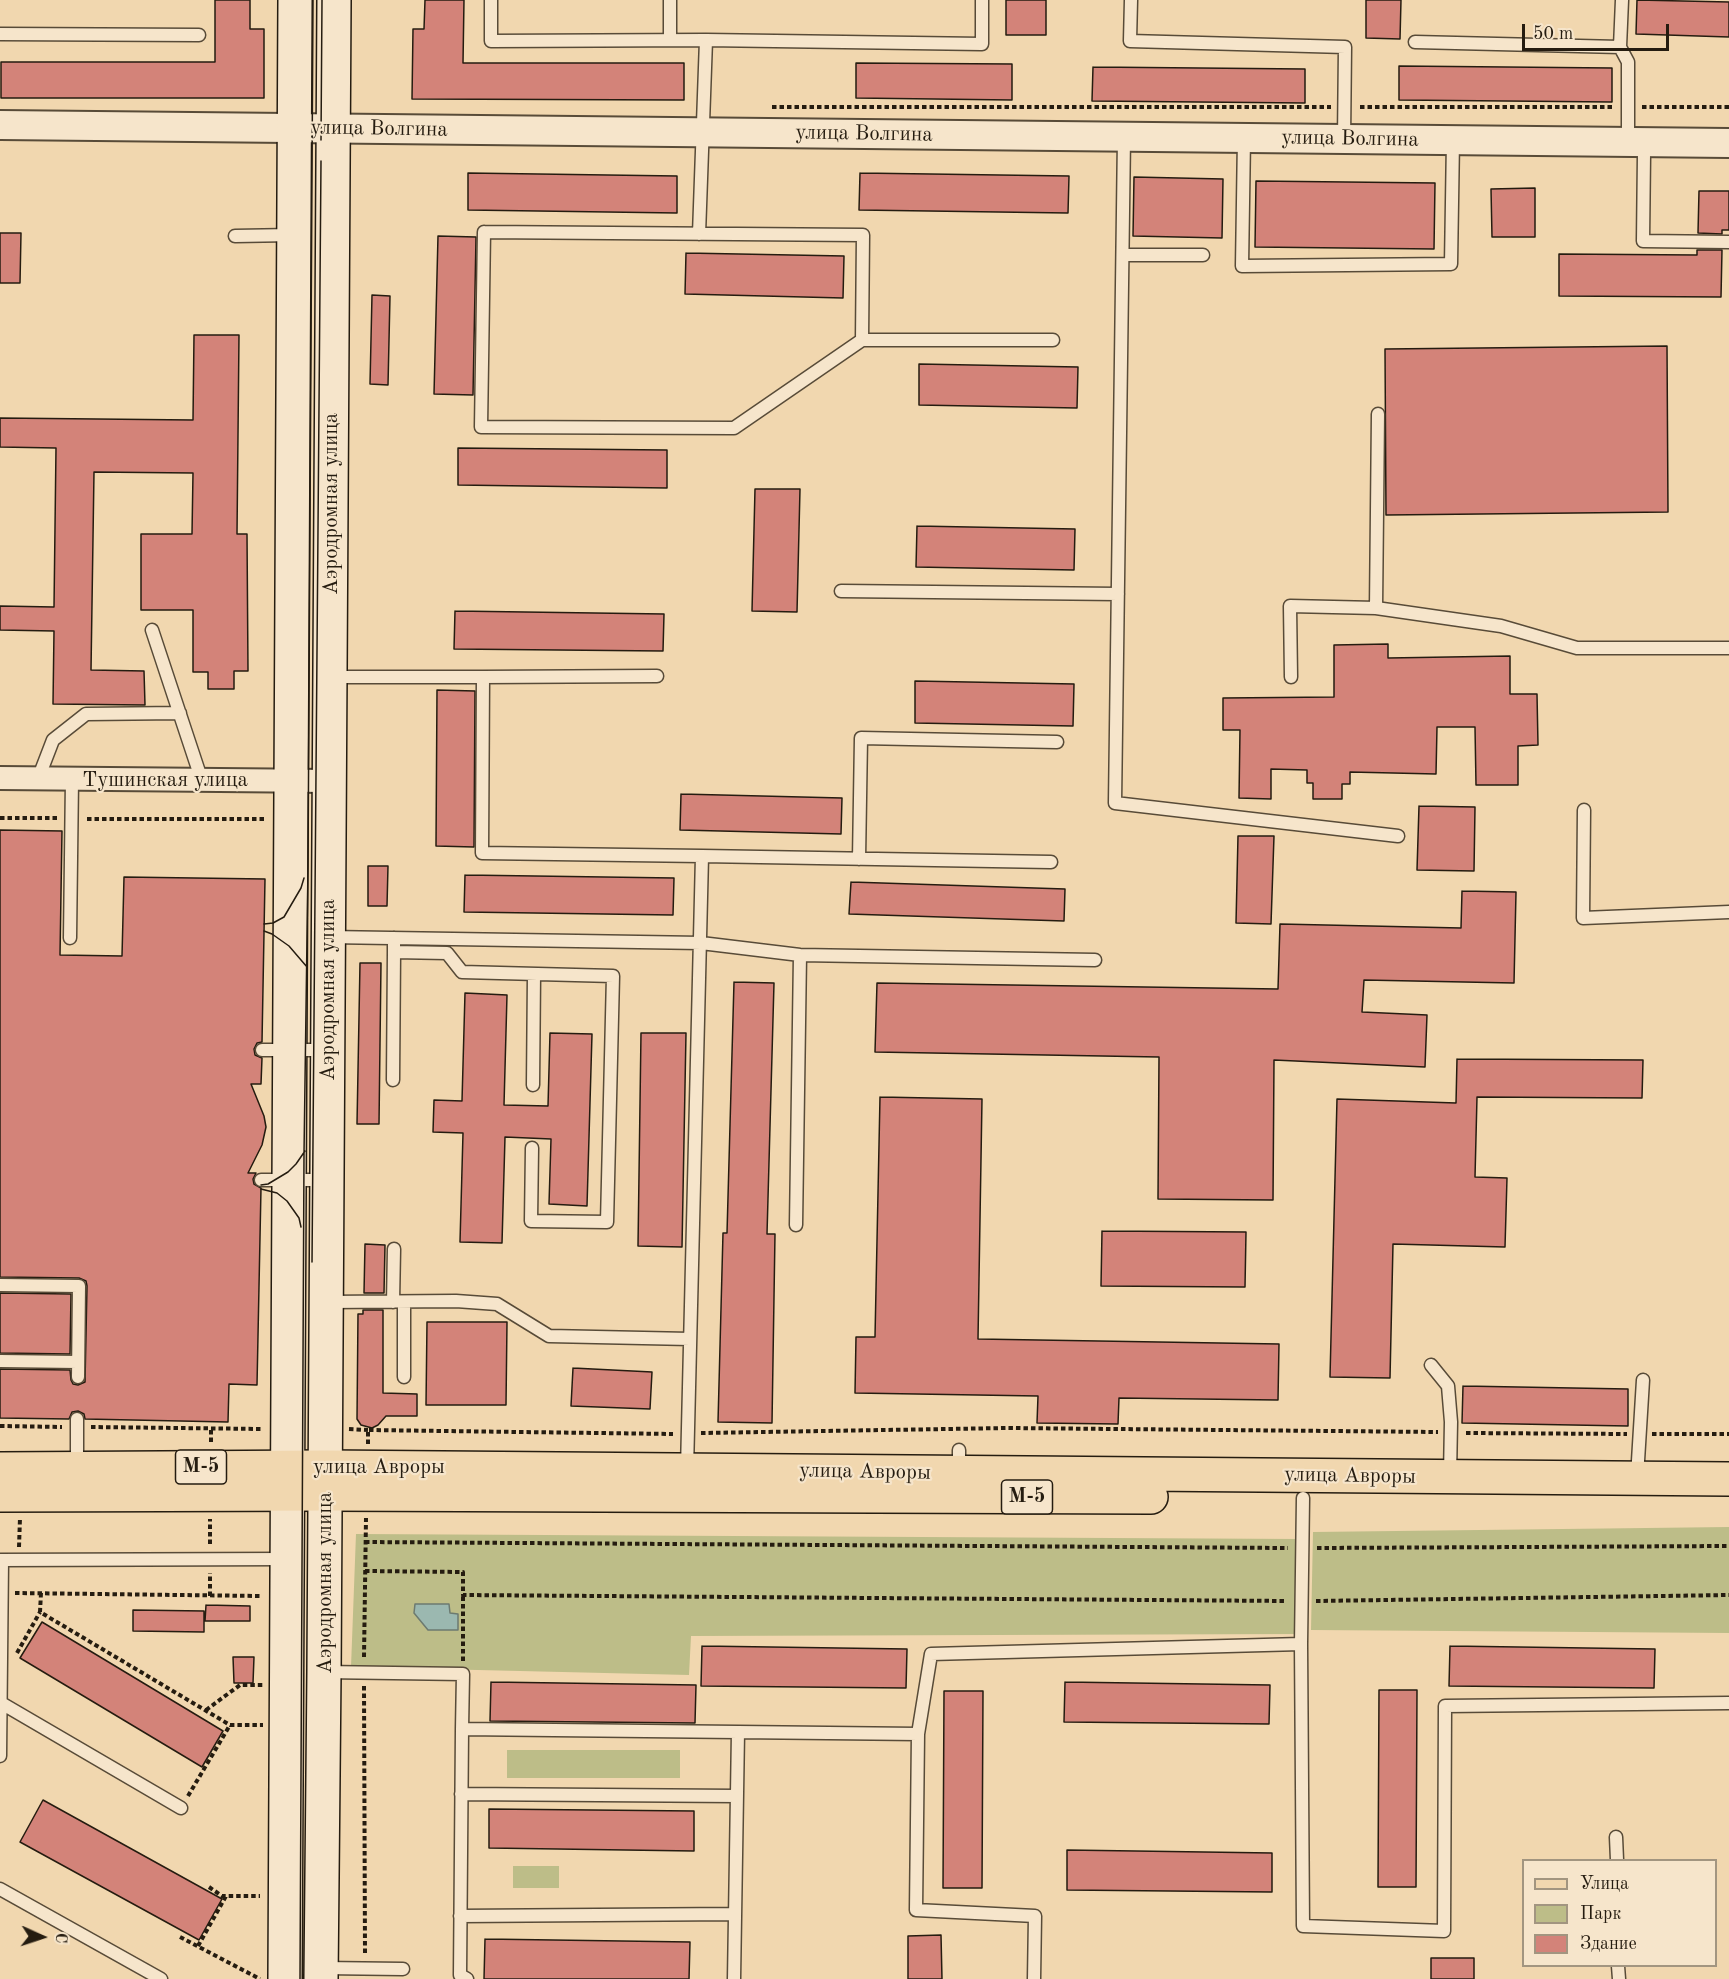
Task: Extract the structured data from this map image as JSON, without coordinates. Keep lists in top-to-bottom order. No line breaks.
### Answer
{"streets":{"main road":["Аэродромная улица","М-5","улица Авроры"],"street":["улица Волгина","Тушинская улица"]},"crossings":[["улица Волгина","Аэродромная улица"],["Аэродромная улица","Тушинская улица"],["Аэродромная улица","улица Авроры"]],"legend":["Улица","Парк","Здание"],"scale_bar":"50 m","north":"right"}
